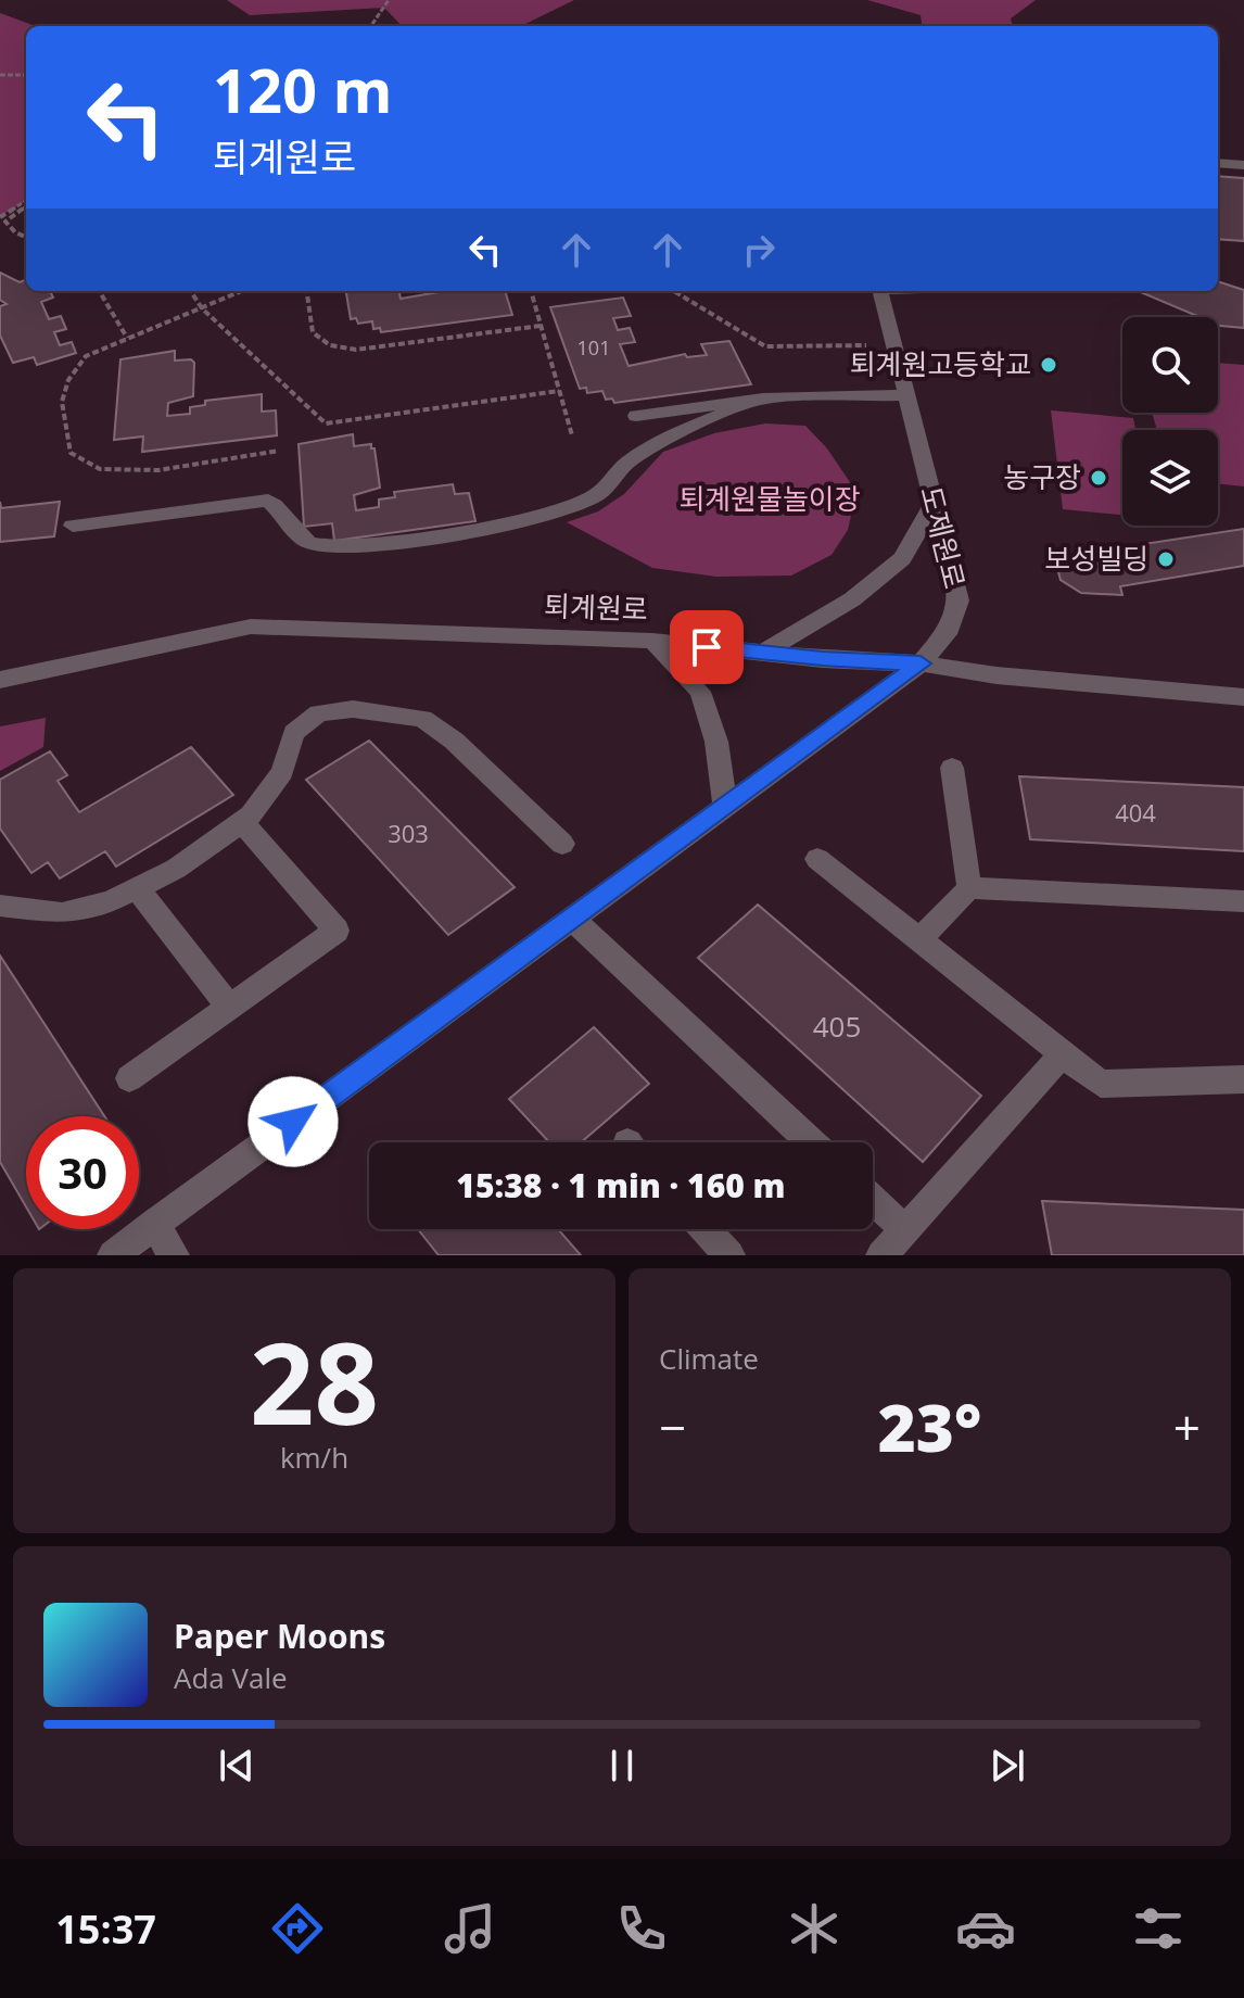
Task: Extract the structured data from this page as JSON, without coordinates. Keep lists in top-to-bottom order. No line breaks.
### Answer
{"streets":{"street":["도제원로","퇴계원로"]},"crossings":[["도제원로","퇴계원로"]],"parks":["퇴계원물놀이장"],"places":["퇴계원고등학교","농구장","보성빌딩"],"house_numbers":["101","404","303","405"],"page":{"turn":["120 m","퇴계원로"],"limit":"30","trip":"15:38 · 1 min · 160 m","tile":[["28","km/h"],"Climate"],"heat":["−","23°","+"],"song":["Paper Moons","Ada Vale"],"tabs":"15:37"}}
